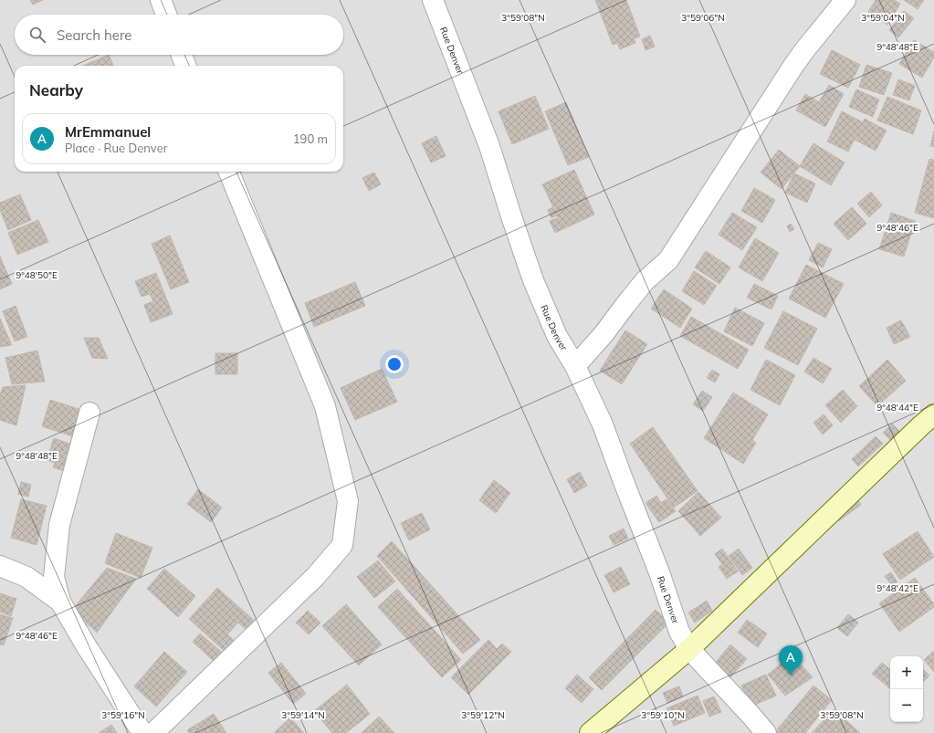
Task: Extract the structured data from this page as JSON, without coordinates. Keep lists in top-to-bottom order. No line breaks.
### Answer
{"streets":{"street":["Rue Denver"]},"page":{"search":"Search here","heading":"Nearby","list":[{"mark":"A","name":"MrEmmanuel","note":"Place · Rue Denver","value":"190 m"}],"pins":"A","map_buttons":["+","−"]},"coordinates":["3°59'08\"N","3°59'06\"N","3°59'04\"N","9°48'48\"E","9°48'46\"E","9°48'50\"E","9°48'44\"E","9°48'42\"E","3°59'16\"N","3°59'14\"N","3°59'12\"N","3°59'10\"N"]}
